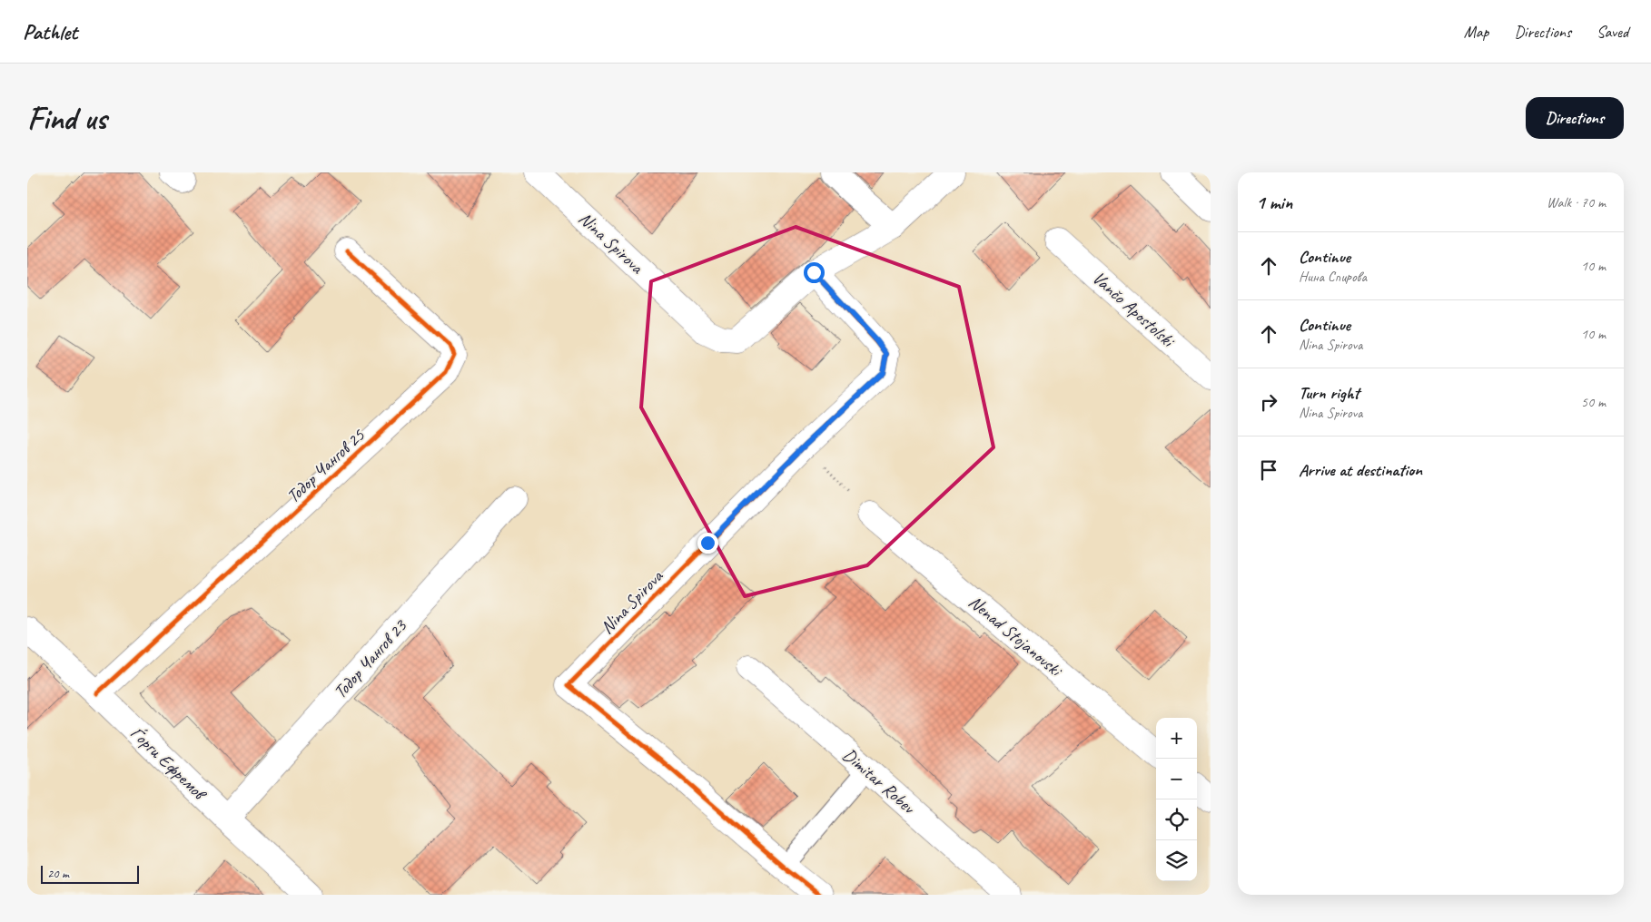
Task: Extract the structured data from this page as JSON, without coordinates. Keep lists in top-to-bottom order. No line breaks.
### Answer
{"streets":{"street":["Nina Spirova","Vančo Apostolski","Тодор Чангов 25","Nenad Stojanovski","Тодор Чангов 23","Ѓорги Ефремов","Dimitar Robev"]},"crossings":[["Тодор Чангов 25","Ѓорги Ефремов"],["Тодор Чангов 23","Ѓорги Ефремов"]],"scale_bar":"20 m","page":{"header":"Pathlet","nav":["Map","Directions","Saved"],"buttons":"Directions","title":"Find us","heading":["1 min","Walk · 70 m"],"list":[["Continue","Нина Спирова","10 m"],["Continue","Nina Spirova","10 m"],["Turn right","Nina Spirova","50 m"],"Arrive at destination"],"map_buttons":["+","−"],"scale":"20 m"}}
